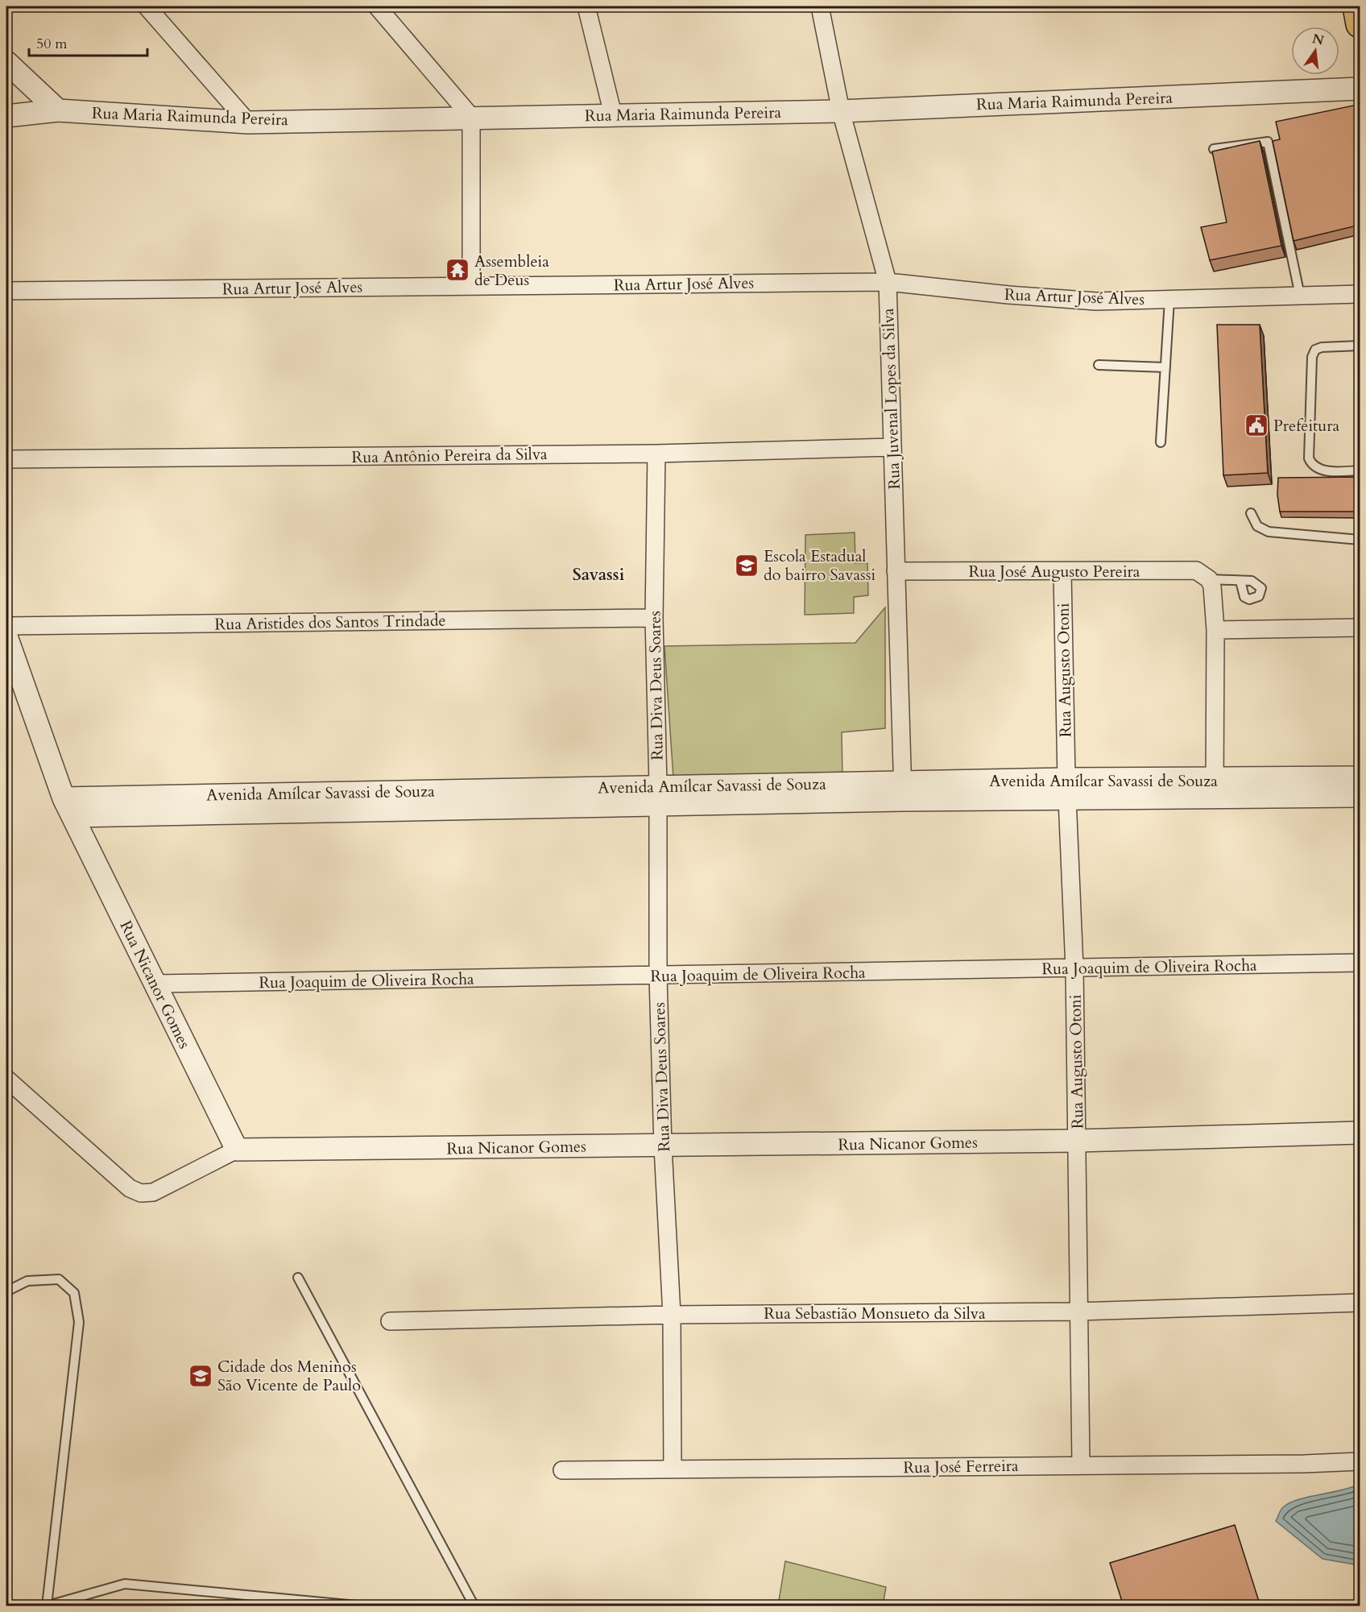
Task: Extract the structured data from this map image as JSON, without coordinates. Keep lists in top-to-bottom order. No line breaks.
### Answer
{"streets":{"street":["Rua Maria Raimunda Pereira","Rua Artur José Alves","Rua Juvenal Lopes da Silva","Rua Antônio Pereira da Silva","Rua José Augusto Pereira","Rua Aristides dos Santos Trindade","Rua Augusto Otoni","Rua Diva Deus Soares","Avenida Amílcar Savassi de Souza","Rua Joaquim de Oliveira Rocha","Rua Nicanor Gomes","Rua Sebastião Monsueto da Silva","Rua José Ferreira"]},"crossings":[["Rua Maria Raimunda Pereira","Rua Juvenal Lopes da Silva"],["Rua Artur José Alves","Rua Juvenal Lopes da Silva"],["Rua Juvenal Lopes da Silva","Rua Antônio Pereira da Silva"],["Rua Juvenal Lopes da Silva","Rua José Augusto Pereira"],["Rua Juvenal Lopes da Silva","Avenida Amílcar Savassi de Souza"],["Rua Antônio Pereira da Silva","Rua Diva Deus Soares"],["Rua José Augusto Pereira","Rua Augusto Otoni"],["Rua Aristides dos Santos Trindade","Rua Diva Deus Soares"],["Rua Augusto Otoni","Avenida Amílcar Savassi de Souza"],["Rua Augusto Otoni","Rua Joaquim de Oliveira Rocha"],["Rua Augusto Otoni","Rua Nicanor Gomes"],["Rua Augusto Otoni","Rua Sebastião Monsueto da Silva"],["Rua Augusto Otoni","Rua José Ferreira"],["Rua Diva Deus Soares","Avenida Amílcar Savassi de Souza"],["Rua Diva Deus Soares","Rua Joaquim de Oliveira Rocha"],["Rua Diva Deus Soares","Rua Nicanor Gomes"],["Rua Diva Deus Soares","Rua Sebastião Monsueto da Silva"],["Rua Diva Deus Soares","Rua José Ferreira"],["Avenida Amílcar Savassi de Souza","Rua Nicanor Gomes"],["Rua Joaquim de Oliveira Rocha","Rua Nicanor Gomes"]],"districts":["Savassi"],"places":{"temple":["Assembleia de Deus"],"public building":["Prefeitura"],"school or university":["Escola Estadual do bairro Savassi","Cidade dos Meninos São Vicente de Paulo"]},"scale_bar":"50 m","north":"top"}
